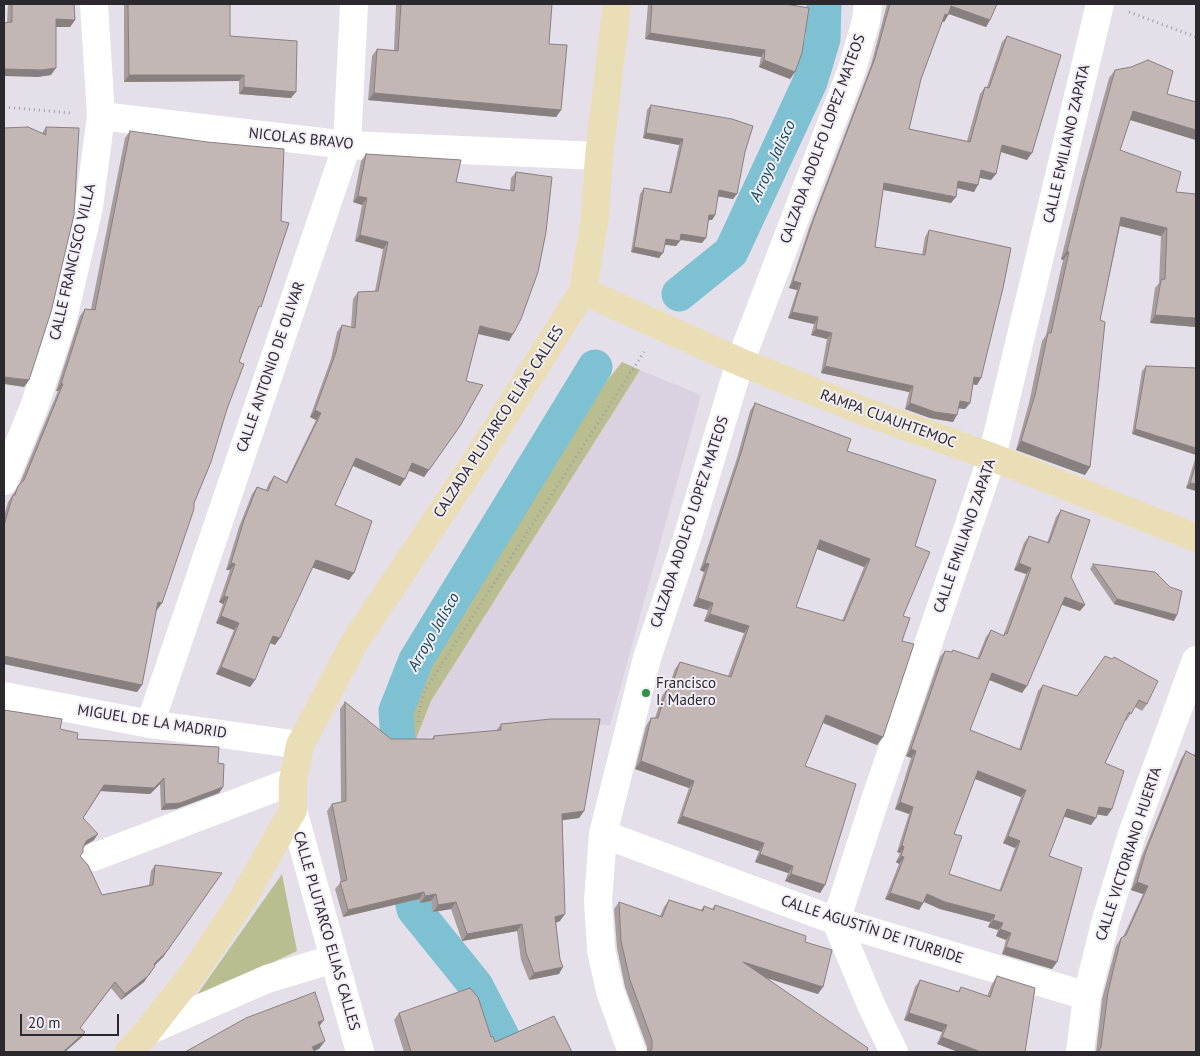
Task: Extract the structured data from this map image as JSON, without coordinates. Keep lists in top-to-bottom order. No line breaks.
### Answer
{"streets":{"main road":["RAMPA CUAUHTEMOC","CALZADA PLUTARCO ELÍAS CALLES"],"street":["NICOLAS BRAVO","CALZADA ADOLFO LOPEZ MATEOS","CALLE EMILIANO ZAPATA","CALLE FRANCISCO VILLA","CALLE ANTONIO DE OLIVAR","MIGUEL DE LA MADRID","CALLE VICTORIANO HUERTA","CALLE AGUSTÍN DE ITURBIDE","CALLE PLUTARCO ELIAS CALLES"]},"crossings":[["NICOLAS BRAVO","CALLE FRANCISCO VILLA"],["NICOLAS BRAVO","CALLE ANTONIO DE OLIVAR"],["NICOLAS BRAVO","CALZADA PLUTARCO ELÍAS CALLES"],["CALZADA ADOLFO LOPEZ MATEOS","RAMPA CUAUHTEMOC"],["CALZADA ADOLFO LOPEZ MATEOS","CALLE AGUSTÍN DE ITURBIDE"],["CALLE EMILIANO ZAPATA","RAMPA CUAUHTEMOC"],["CALLE EMILIANO ZAPATA","CALLE AGUSTÍN DE ITURBIDE"],["CALLE ANTONIO DE OLIVAR","MIGUEL DE LA MADRID"],["RAMPA CUAUHTEMOC","CALZADA PLUTARCO ELÍAS CALLES"],["CALZADA PLUTARCO ELÍAS CALLES","MIGUEL DE LA MADRID"],["CALZADA PLUTARCO ELÍAS CALLES","CALLE PLUTARCO ELIAS CALLES"],["CALLE VICTORIANO HUERTA","CALLE AGUSTÍN DE ITURBIDE"]],"water":["Arroyo Jalisco"],"places":["Francisco I. Madero"],"scale_bar":"20 m"}
